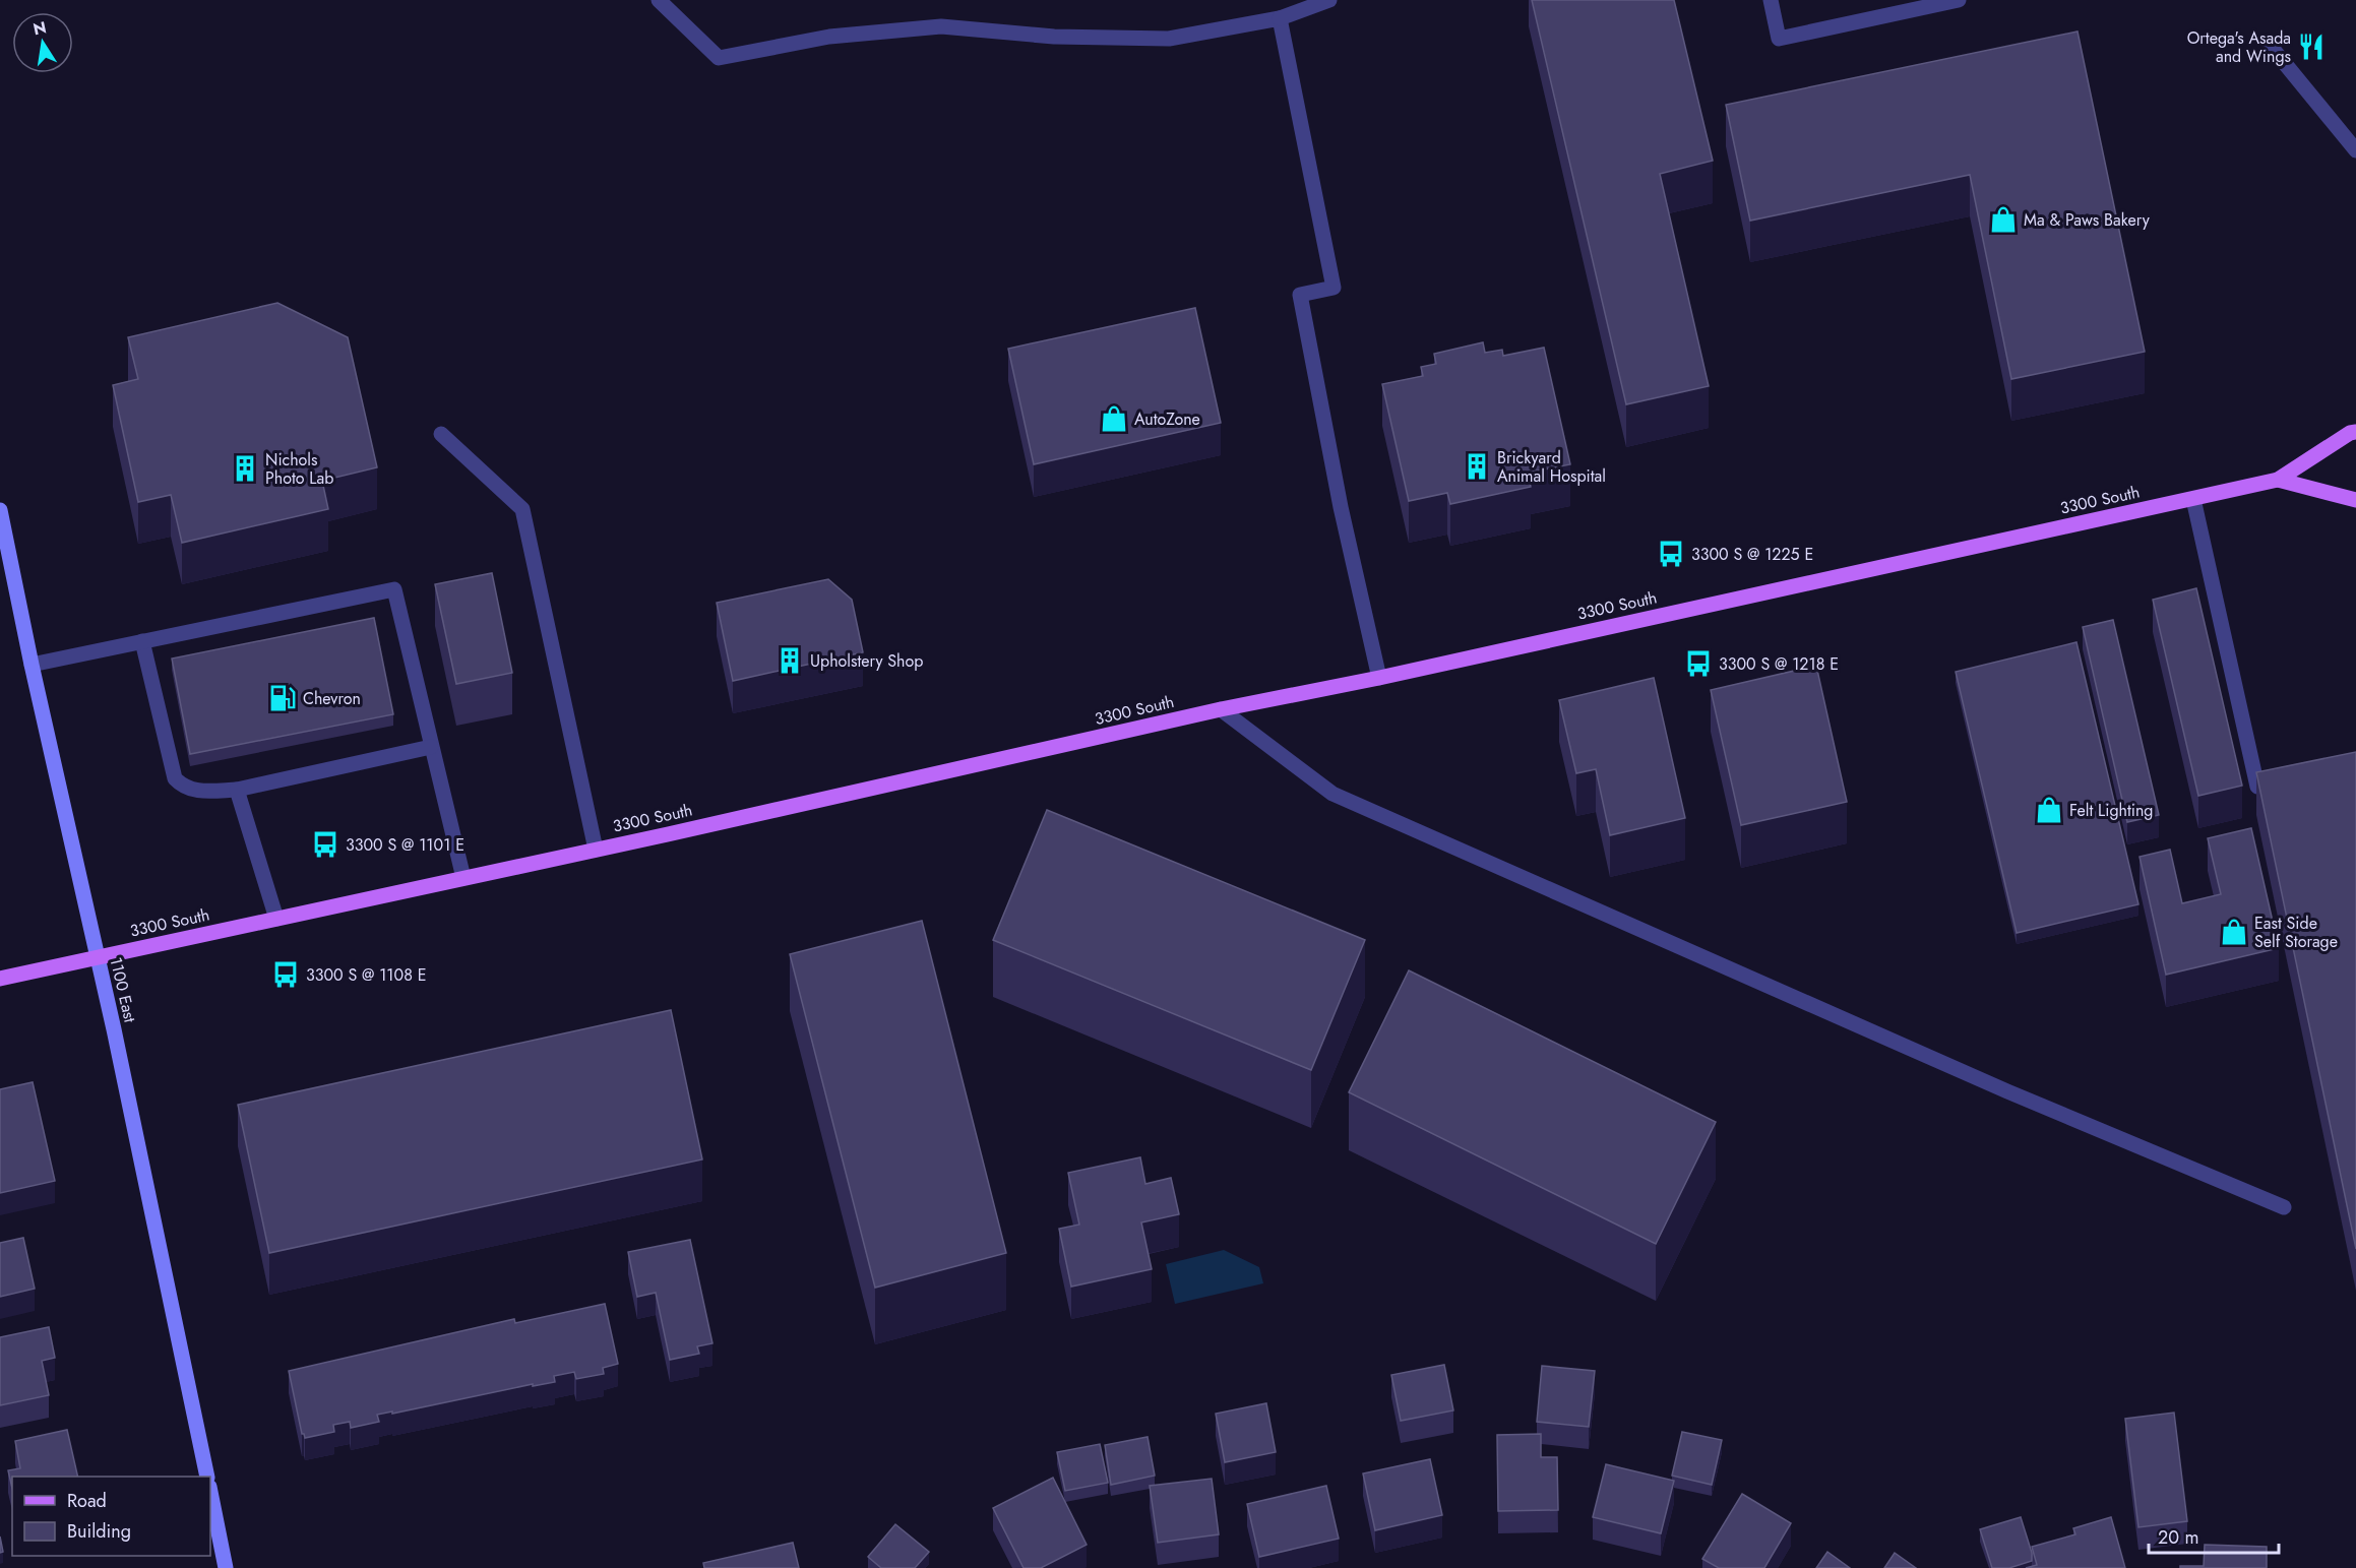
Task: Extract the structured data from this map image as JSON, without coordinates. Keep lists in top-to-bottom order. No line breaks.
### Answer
{"streets":{"main road":["3300 South"],"street":["1100 East"]},"crossings":[["3300 South","1100 East"]],"places":{"restaurant":["Ortega's Asada and Wings"],"shop":["Ma & Paws Bakery","AutoZone","Felt Lighting","East Side Self Storage"],"building":["Brickyard Animal Hospital","Nichols Photo Lab","Upholstery Shop"],"bus stop":["3300 S @ 1225 E","3300 S @ 1218 E","3300 S @ 1101 E","3300 S @ 1108 E"],"fuel station":["Chevron"]},"legend":["Road","Building"],"scale_bar":"20 m","north":"top"}
